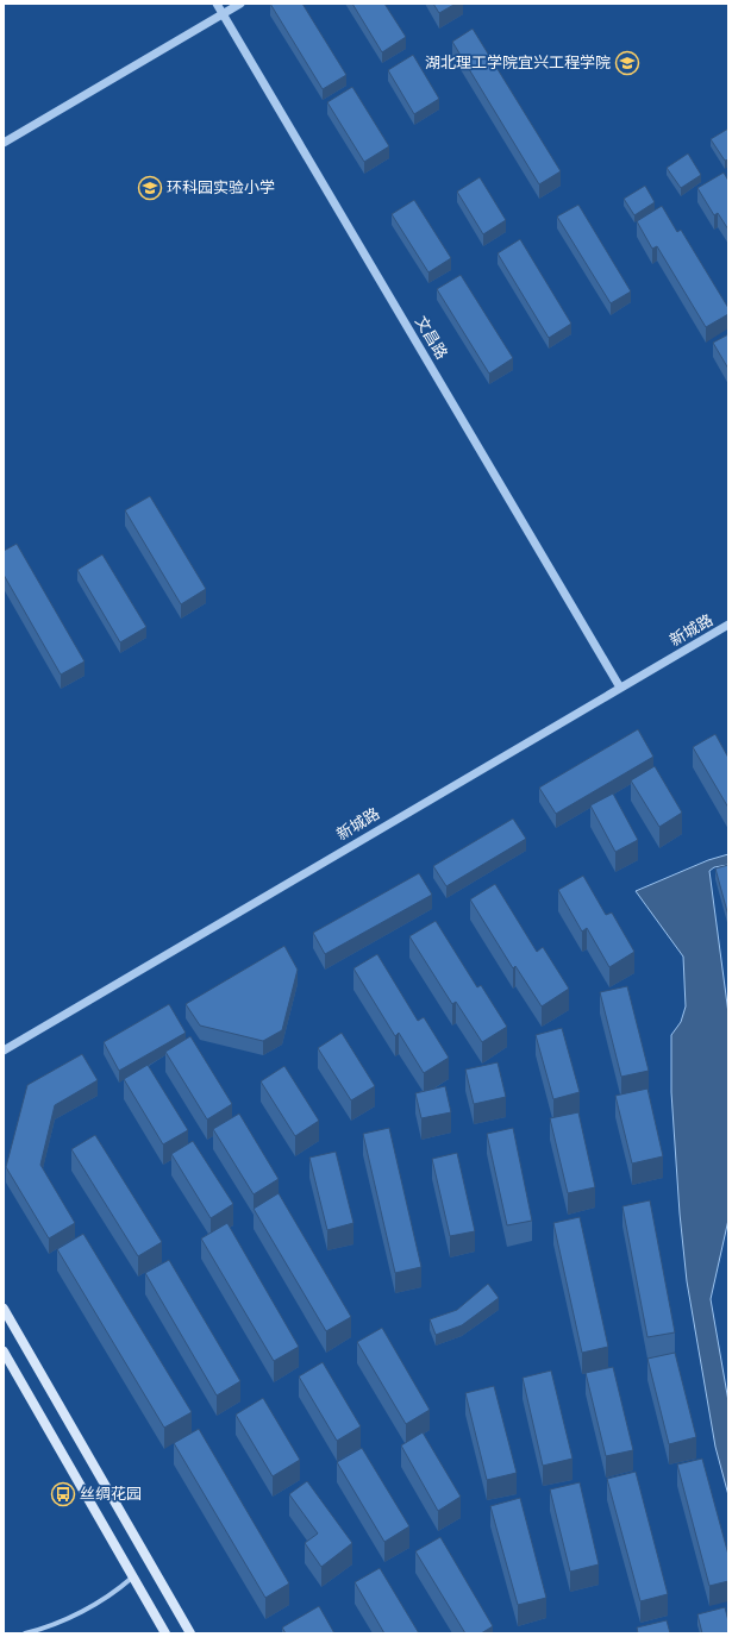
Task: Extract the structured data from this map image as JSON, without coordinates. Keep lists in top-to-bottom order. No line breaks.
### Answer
{"streets":{"street":["文昌路","新城路"]},"crossings":[["文昌路","新城路"]],"places":{"school or university":["湖北理工学院宜兴工程学院","环科园实验小学"],"bus stop":["丝绸花园"]}}
